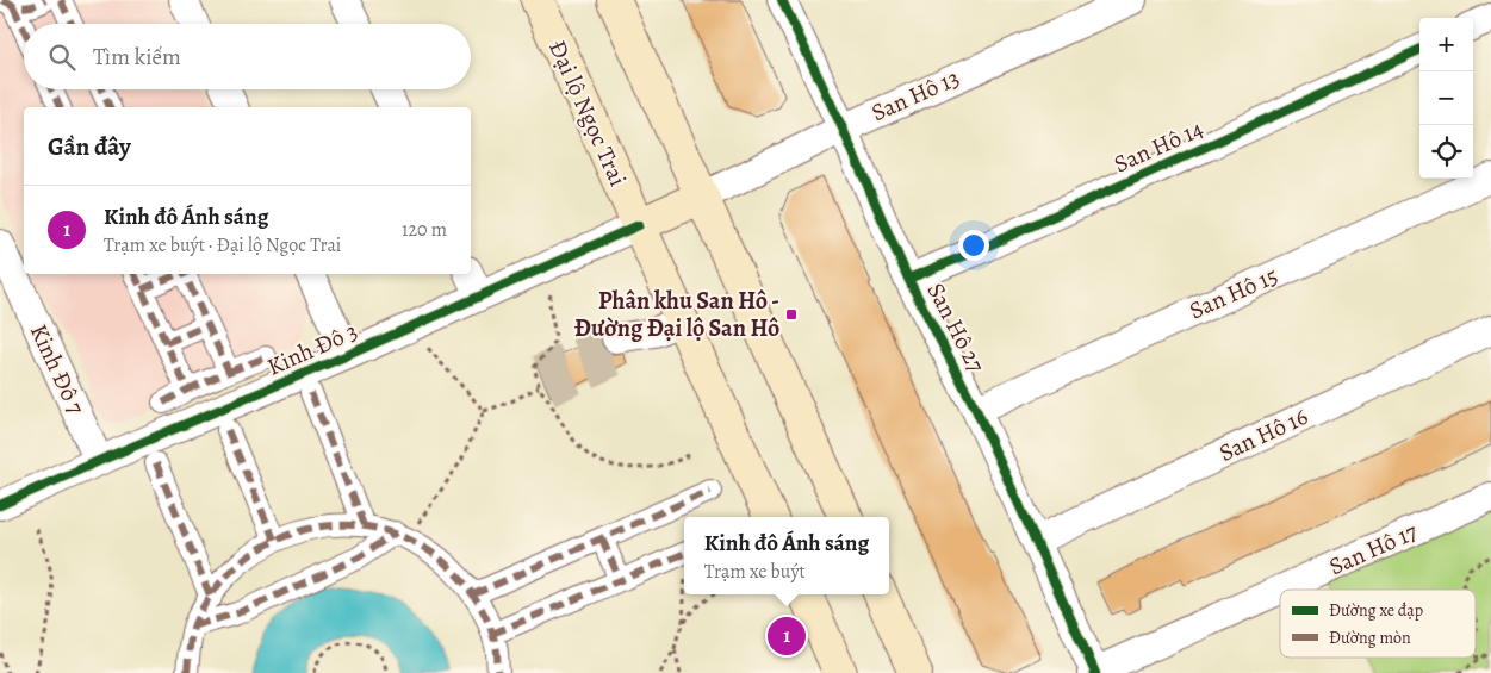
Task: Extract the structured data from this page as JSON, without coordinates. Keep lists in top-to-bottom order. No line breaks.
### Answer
{"streets":{"main road":["Đại lộ Ngọc Trai"],"street":["San Hô 13","San Hô 14","San Hô 15","San Hô 27","Kinh Đô 3","Kinh Đô 7","San Hô 16","San Hô 17"]},"crossings":[["San Hô 13","San Hô 27"],["Đại lộ Ngọc Trai","Kinh Đô 3"],["San Hô 14","San Hô 27"],["San Hô 15","San Hô 27"],["San Hô 27","San Hô 16"],["San Hô 27","San Hô 17"],["Kinh Đô 3","Kinh Đô 7"]],"places":{"transit":["Phân khu San Hô - Đường Đại lộ San Hô"]},"legend":["Đường xe đạp","Đường mòn"],"page":{"map_buttons":["+","−"],"search":"Tìm kiếm","heading":"Gần đây","list":[{"mark":"1","name":"Kinh đô Ánh sáng","note":"Trạm xe buýt · Đại lộ Ngọc Trai","value":"120 m"}],"popup":["Kinh đô Ánh sáng","Trạm xe buýt"],"pins":"1"}}
